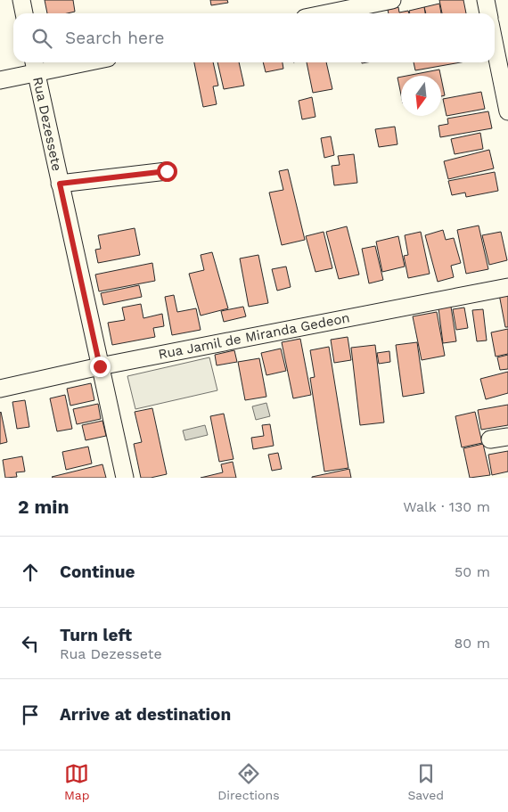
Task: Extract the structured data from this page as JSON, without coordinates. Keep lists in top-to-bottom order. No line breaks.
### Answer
{"streets":{"street":["Rua Dezessete","Rua Jamil de Miranda Gedeon"]},"crossings":[["Rua Dezessete","Rua Jamil de Miranda Gedeon"]],"north":"bottom","page":{"search":"Search here","heading":["2 min","Walk · 130 m"],"list":[["Continue","50 m"],["Turn left","Rua Dezessete","80 m"],"Arrive at destination"],"nav":["Map","Directions","Saved"]}}
